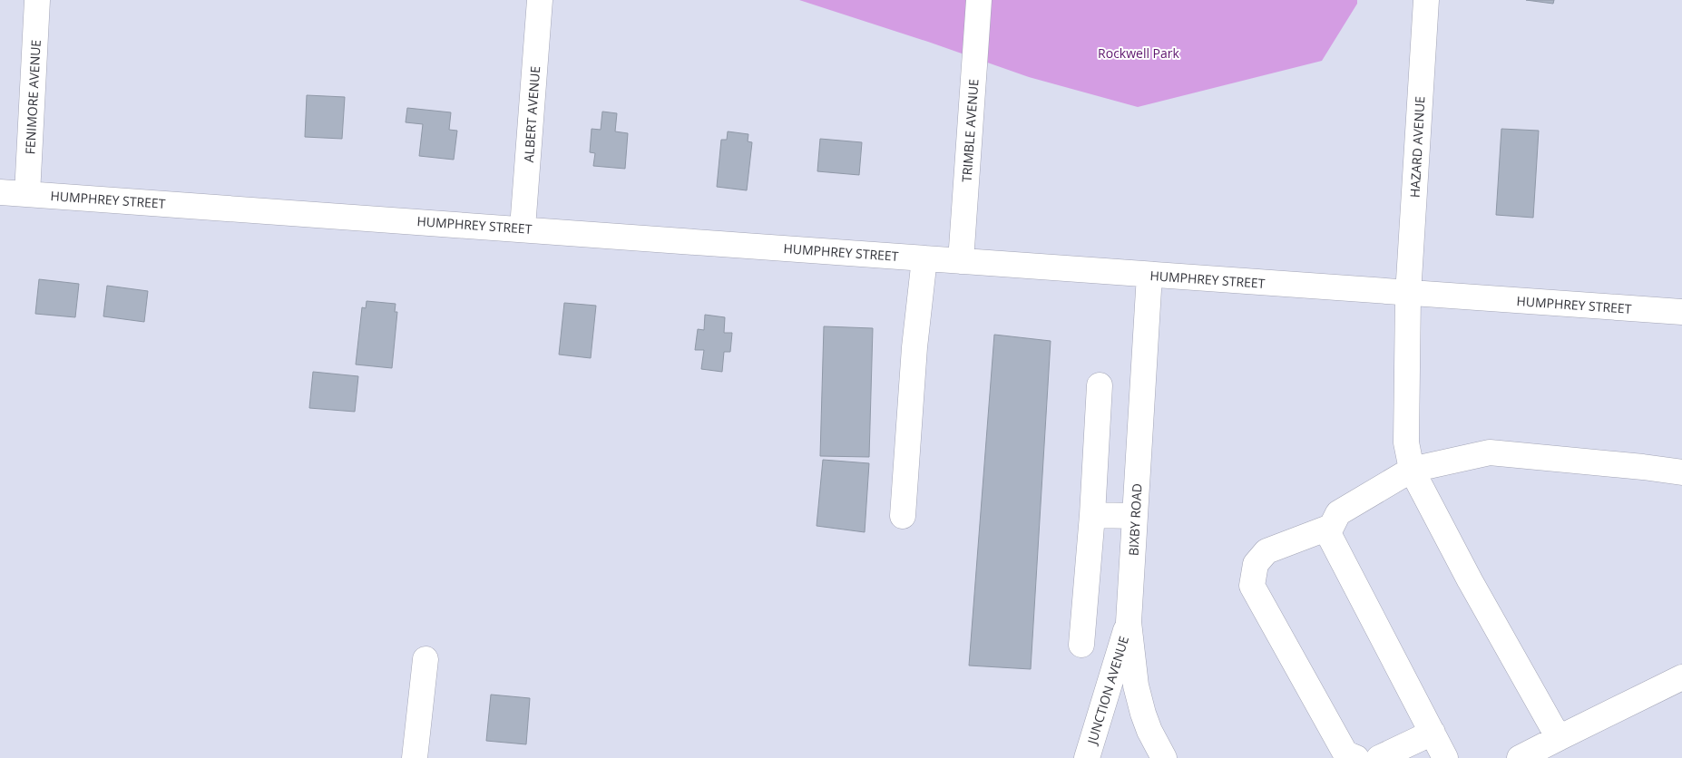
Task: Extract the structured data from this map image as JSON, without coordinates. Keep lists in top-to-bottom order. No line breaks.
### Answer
{"streets":{"street":["FENIMORE AVENUE","ALBERT AVENUE","TRIMBLE AVENUE","HAZARD AVENUE","HUMPHREY STREET","BIXBY ROAD","JUNCTION AVENUE"]},"crossings":[["FENIMORE AVENUE","HUMPHREY STREET"],["ALBERT AVENUE","HUMPHREY STREET"],["TRIMBLE AVENUE","HUMPHREY STREET"],["HAZARD AVENUE","HUMPHREY STREET"],["HUMPHREY STREET","BIXBY ROAD"],["BIXBY ROAD","JUNCTION AVENUE"]],"parks":["Rockwell Park"]}
